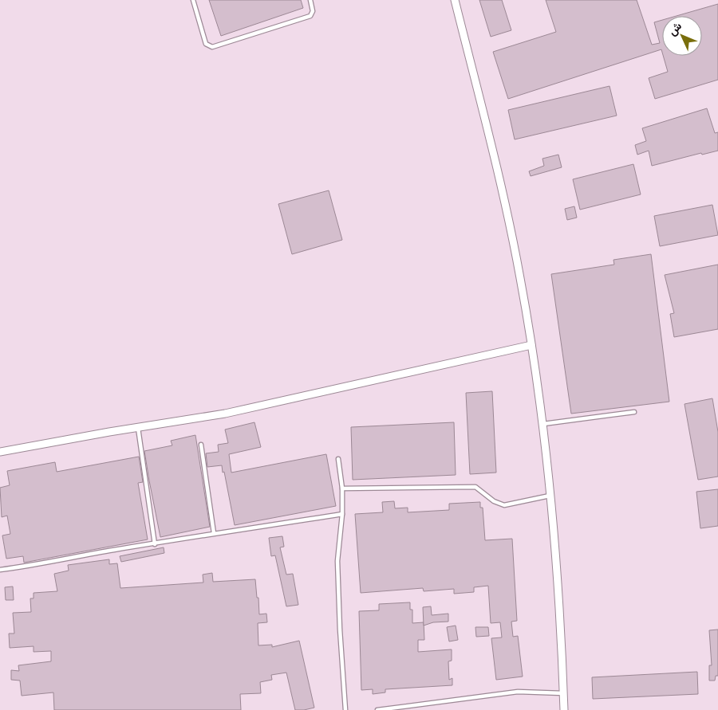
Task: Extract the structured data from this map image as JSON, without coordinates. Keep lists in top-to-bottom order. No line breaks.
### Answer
{"north":"top left"}
